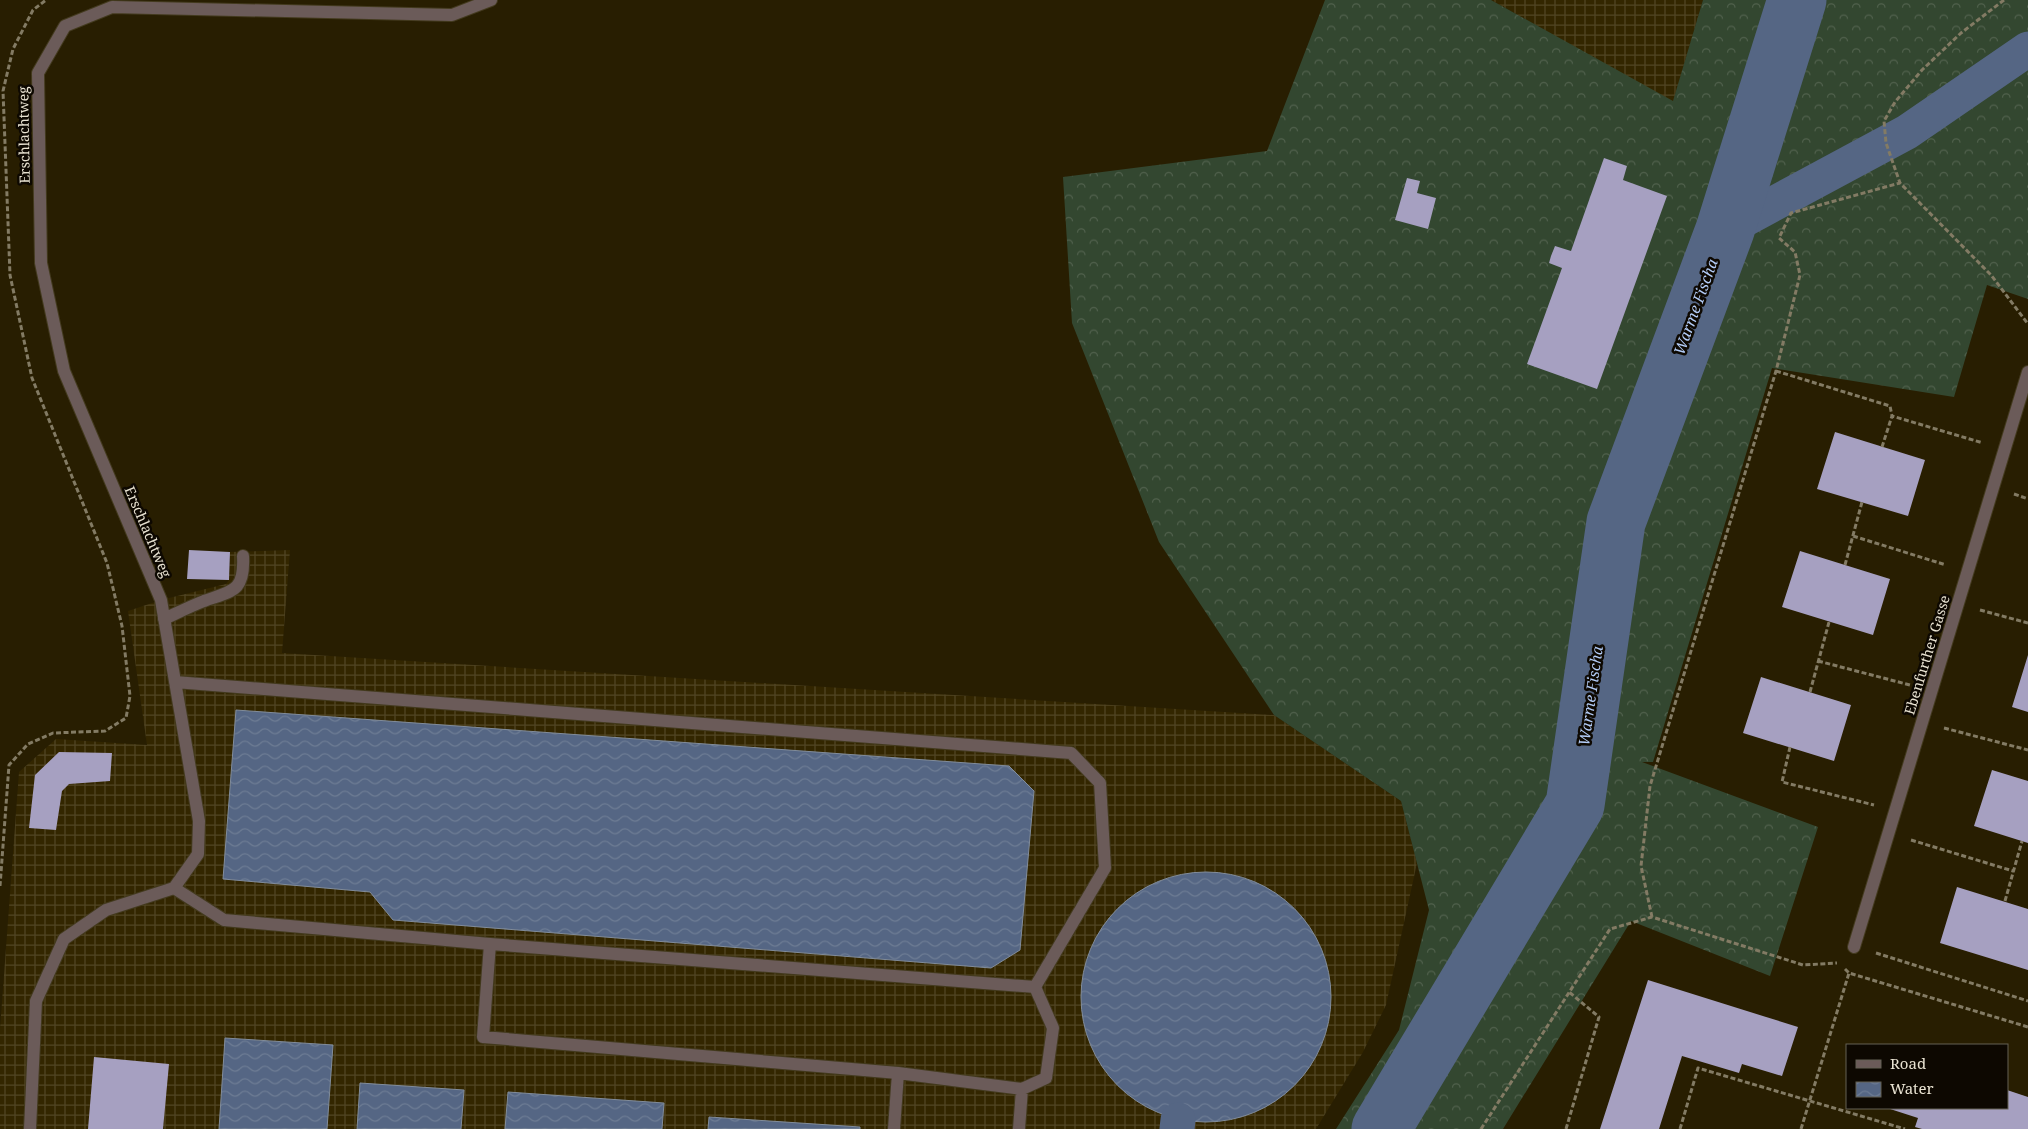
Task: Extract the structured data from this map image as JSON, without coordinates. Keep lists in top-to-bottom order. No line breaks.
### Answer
{"streets":{"street":["Erschlachtweg","Ebenfurther Gasse"]},"water":["Warme Fischa"],"legend":["Road","Water"]}
